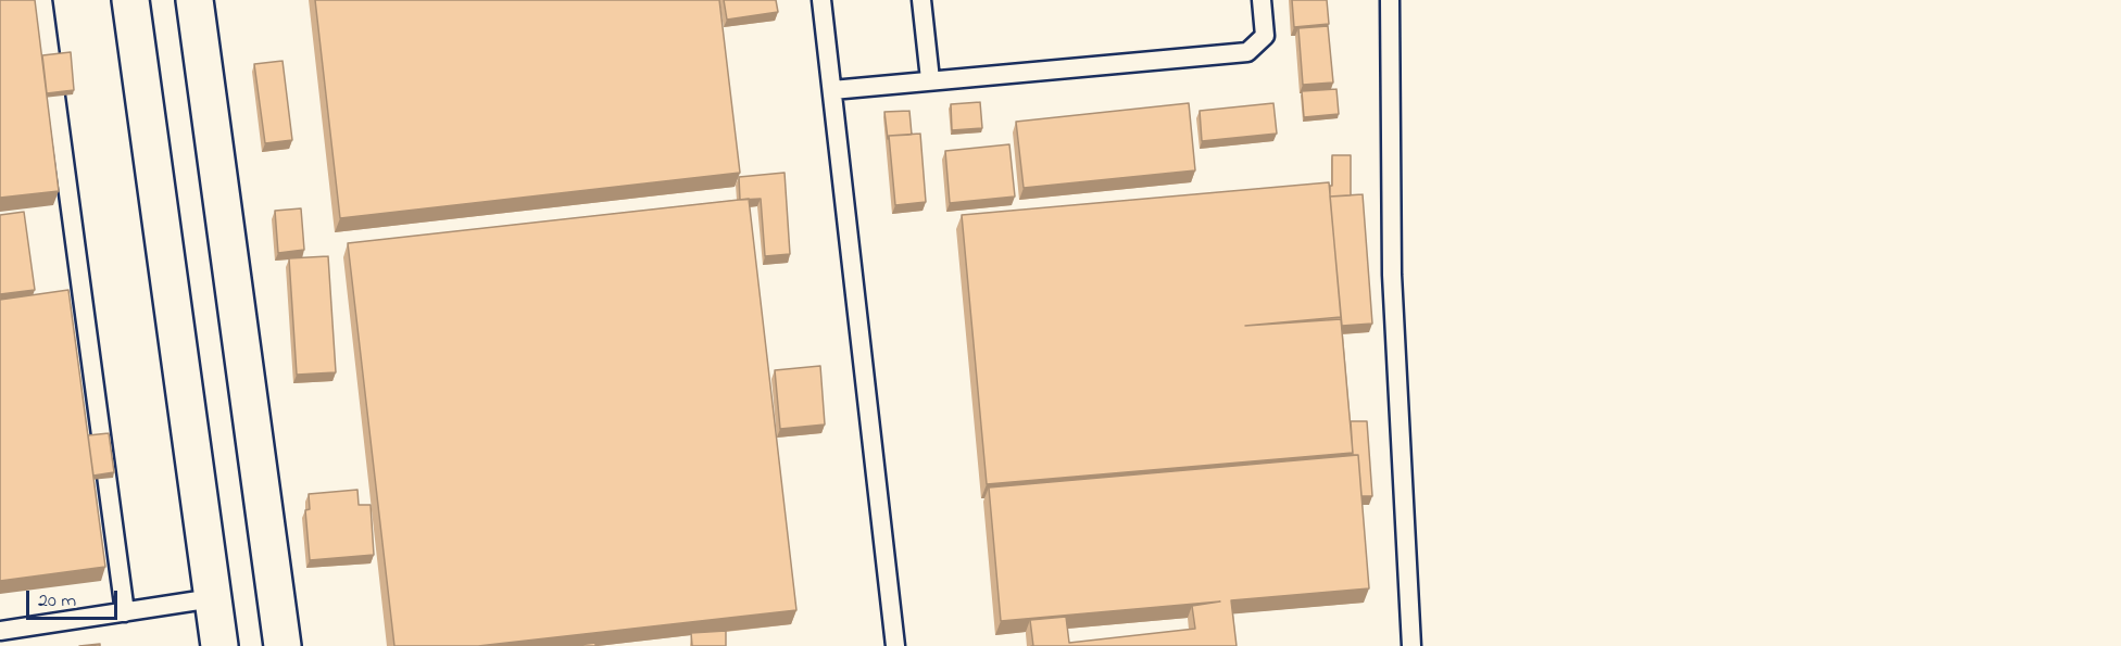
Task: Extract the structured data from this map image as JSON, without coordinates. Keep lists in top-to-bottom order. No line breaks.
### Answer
{"scale_bar":"20 m"}
